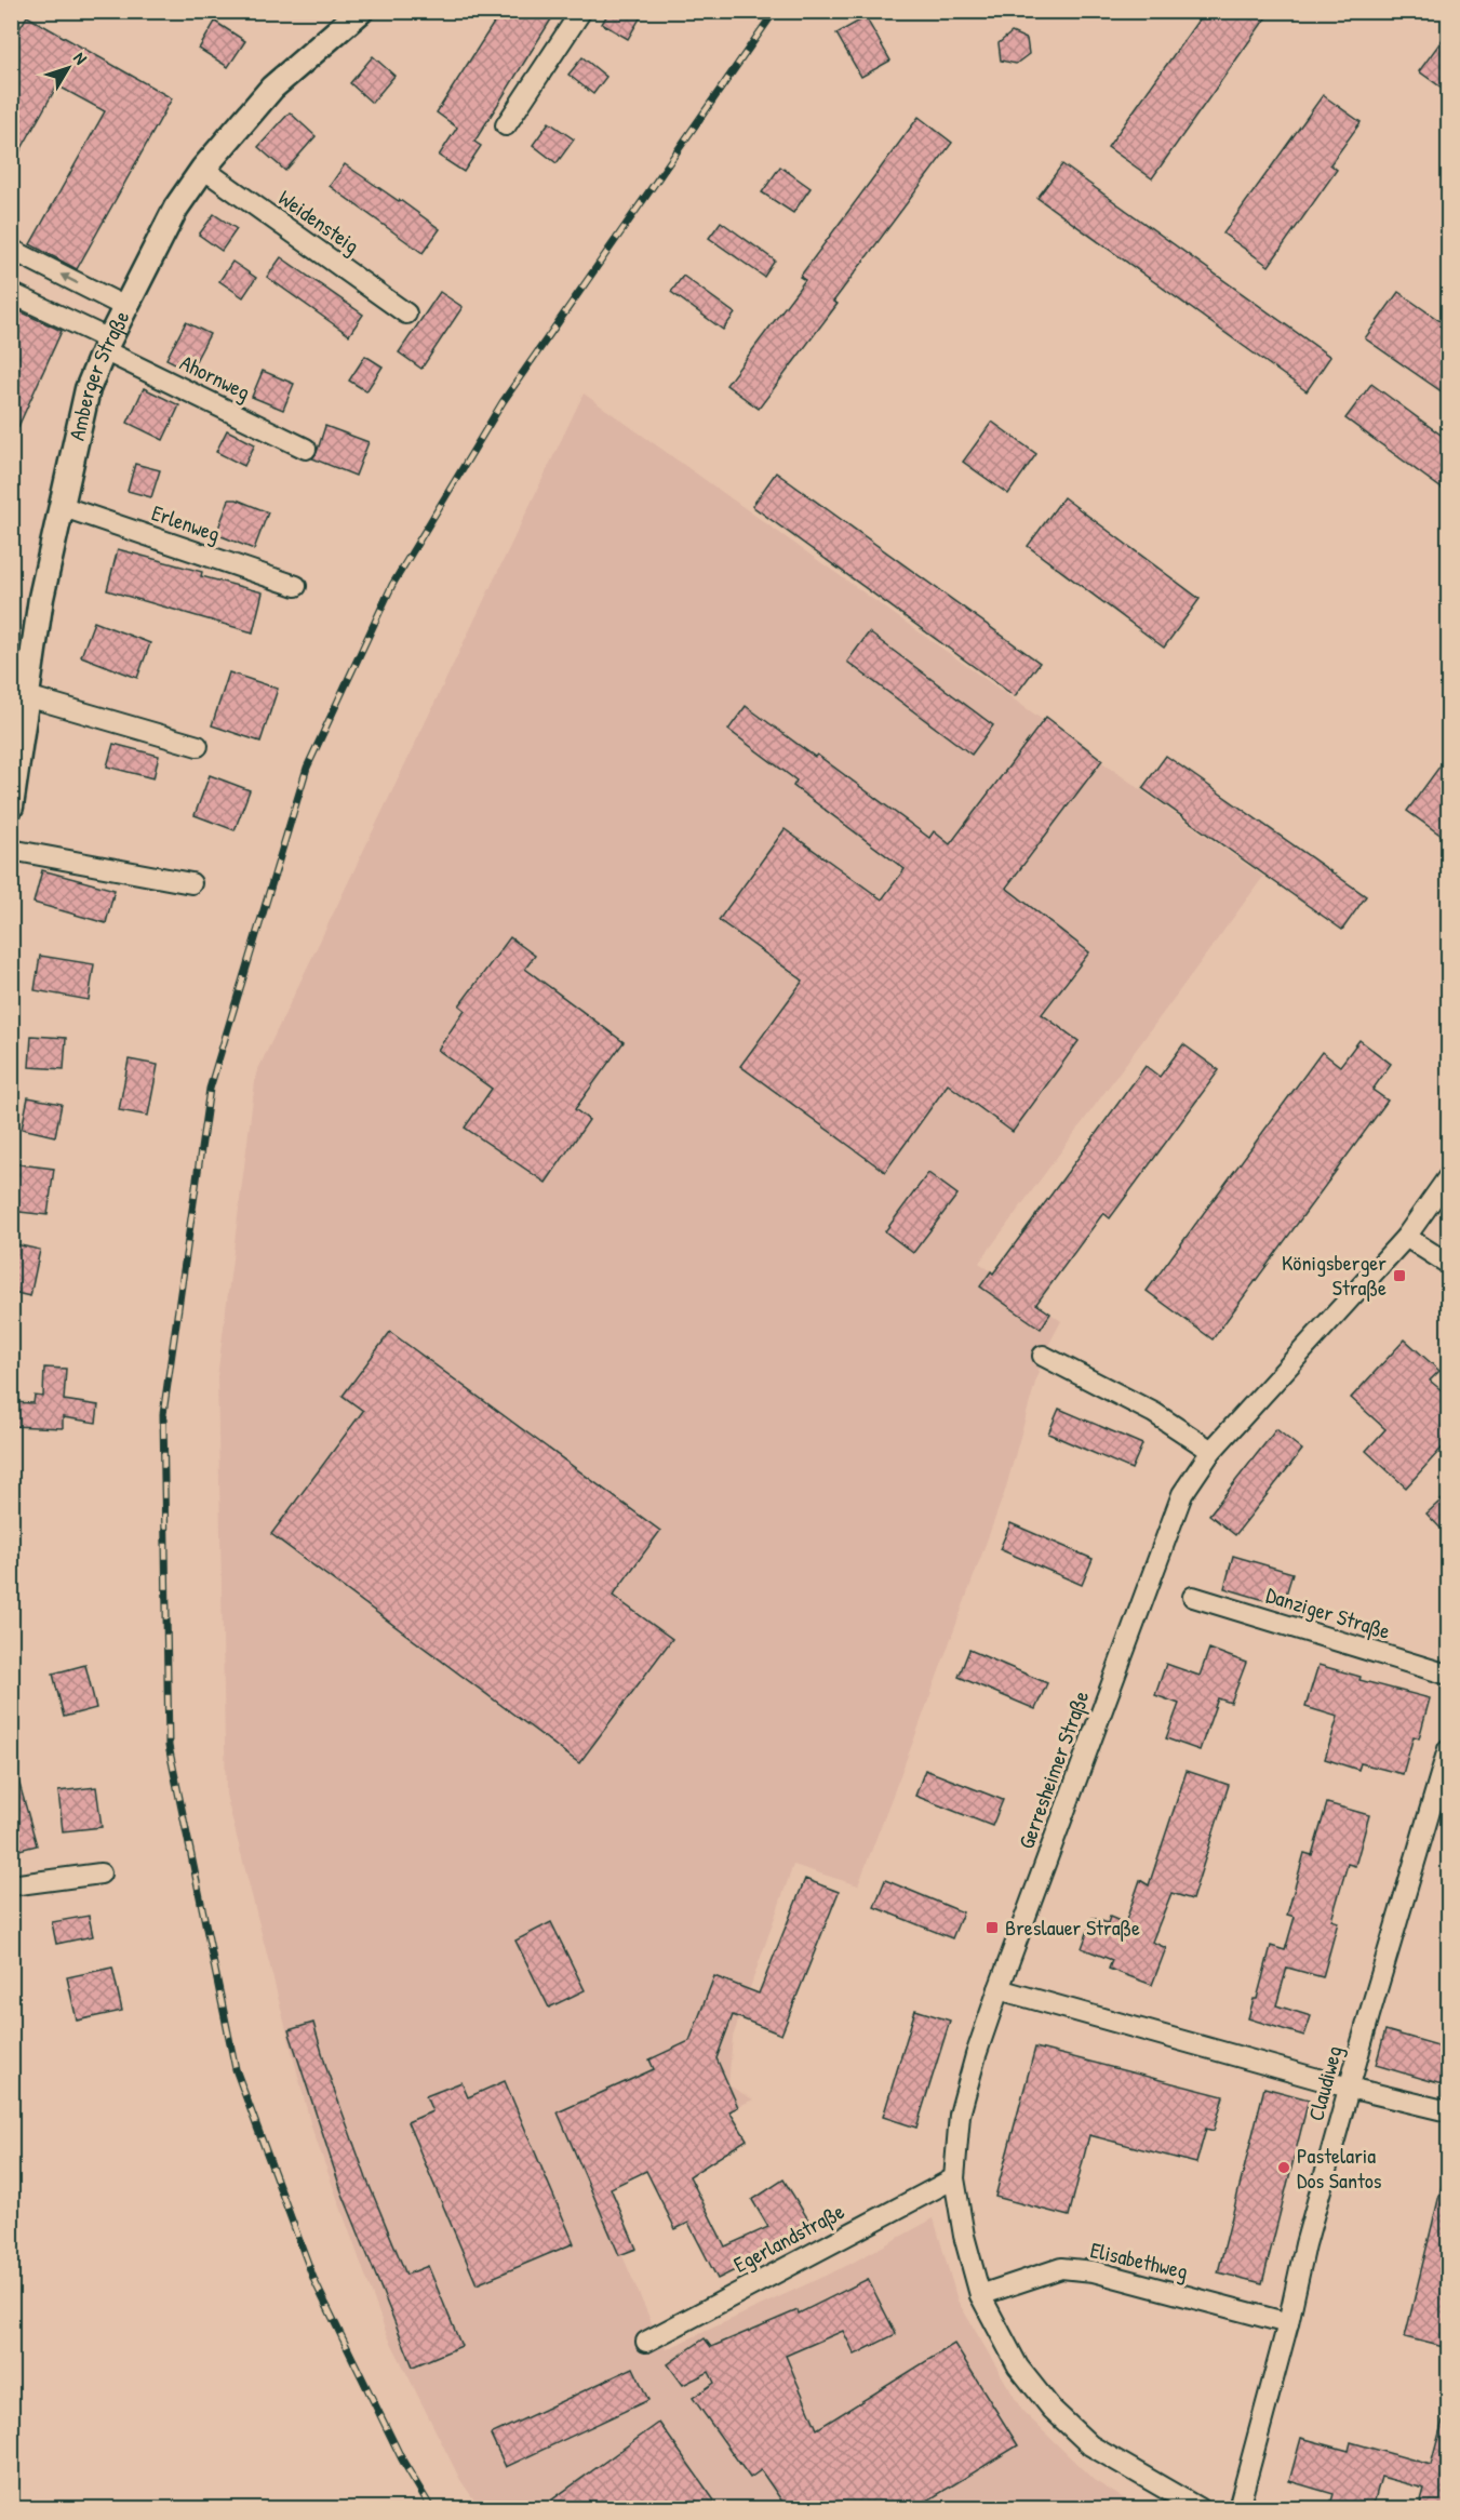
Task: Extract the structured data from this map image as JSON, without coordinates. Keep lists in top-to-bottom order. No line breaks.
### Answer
{"streets":{"street":["Weidensteig","Amberger Straße","Ahornweg","Erlenweg","Danziger Straße","Gerresheimer Straße","Claudiweg","Egerlandstraße","Elisabethweg"]},"crossings":[["Weidensteig","Amberger Straße"],["Amberger Straße","Ahornweg"],["Amberger Straße","Erlenweg"],["Gerresheimer Straße","Egerlandstraße"],["Gerresheimer Straße","Elisabethweg"],["Claudiweg","Elisabethweg"]],"places":{"transit":["Königsberger Straße","Breslauer Straße"],"other":["Pastelaria Dos Santos"]},"north":"top right"}
